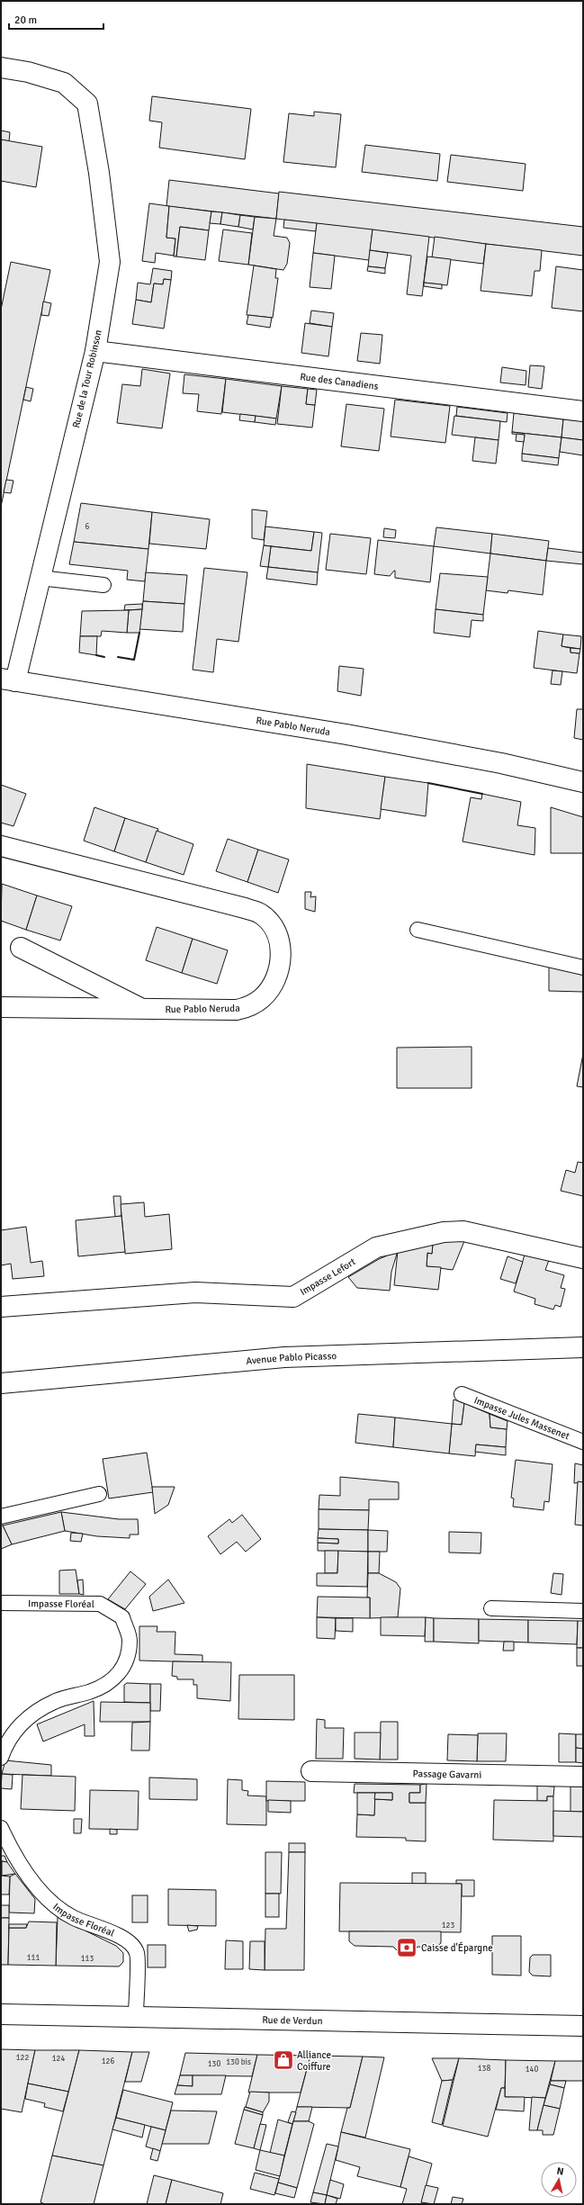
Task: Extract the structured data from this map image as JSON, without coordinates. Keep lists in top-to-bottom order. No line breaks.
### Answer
{"streets":{"street":["Rue de la Tour Robinson","Rue des Canadiens","Rue Pablo Neruda","Impasse Lefort","Avenue Pablo Picasso","Passage Gavarni","Rue de Verdun"],"lane":["Impasse Jules Massenet","Impasse Floréal"]},"crossings":[["Rue de la Tour Robinson","Rue des Canadiens"],["Rue de la Tour Robinson","Rue Pablo Neruda"],["Impasse Floréal","Rue de Verdun"]],"places":{"bank":["Caisse d'Épargne"],"shop":["Alliance Coiffure"]},"house_numbers":["6","123","111","113","122","124","126","130 bis","130","138","140"],"scale_bar":"20 m","north":"top"}
